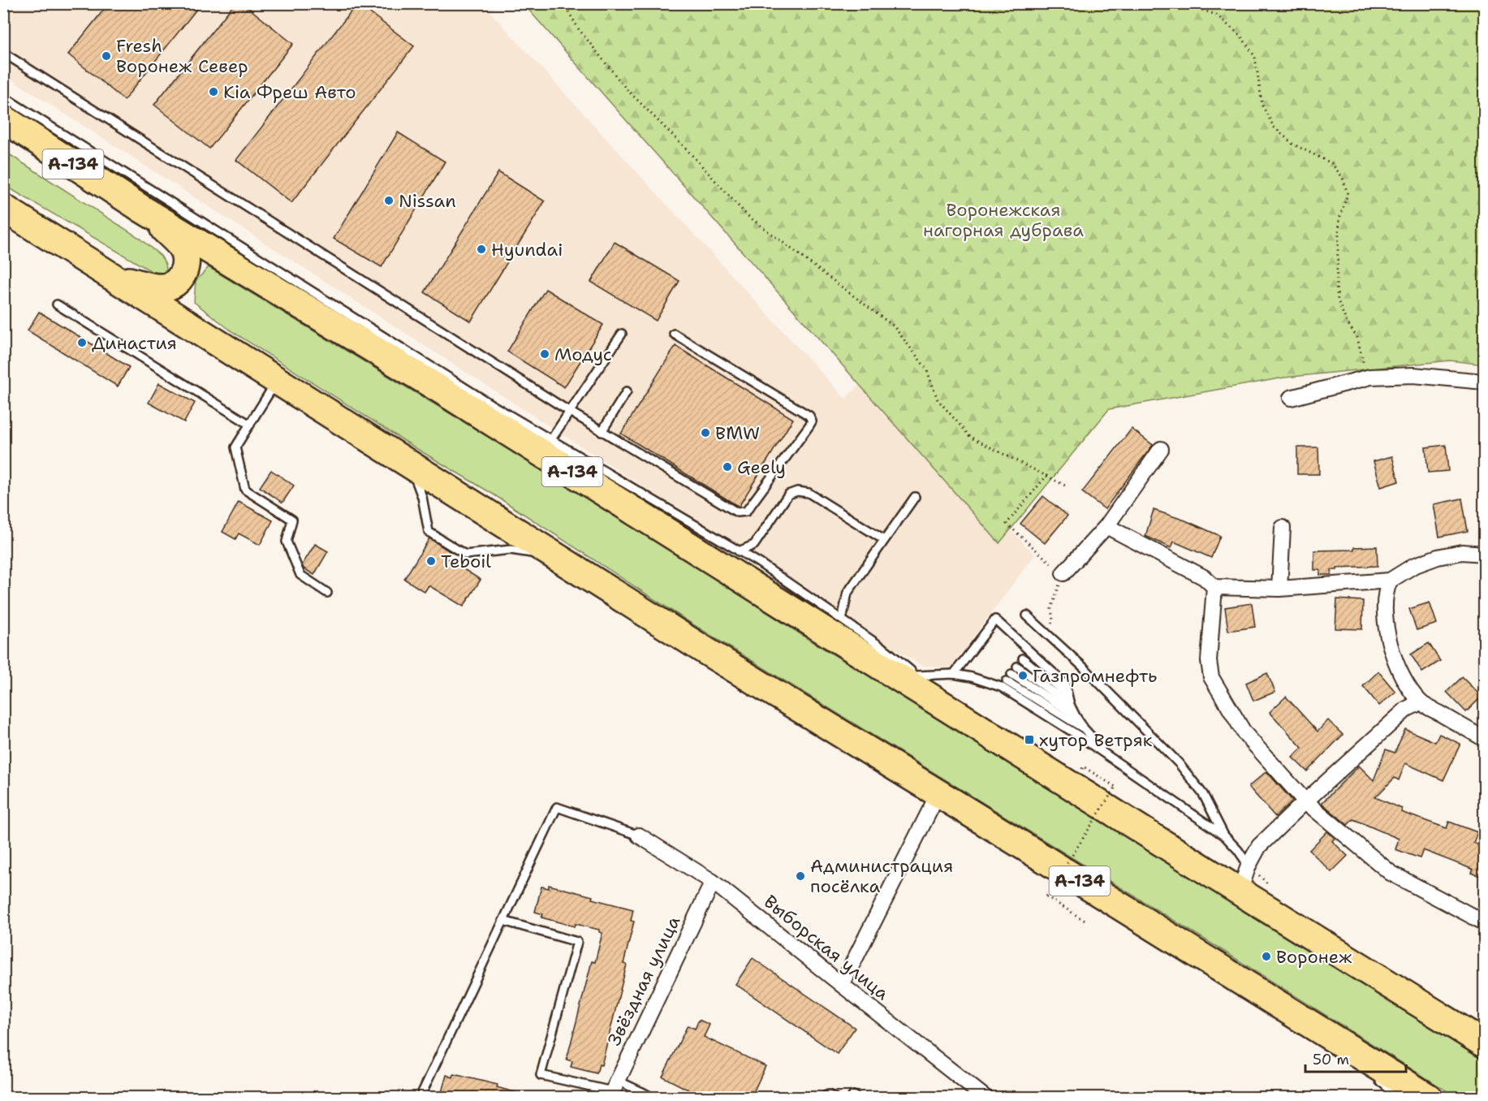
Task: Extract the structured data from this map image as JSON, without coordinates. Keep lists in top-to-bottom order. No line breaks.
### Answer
{"streets":{"highway":["А-134"],"street":["Выборская улица","Звёздная улица"]},"crossings":[["Выборская улица","Звёздная улица"]],"parks":["Воронежская нагорная дубрава"],"places":{"other":["Fresh Воронеж Север","Kia Фреш Авто","Nissan","Hyundai","Династия","Модус","BMW","Geely","Teboil","Газпромнефть","Администрация посёлка","Воронеж"],"transit":["хутор Ветряк"]},"scale_bar":"50 m"}
